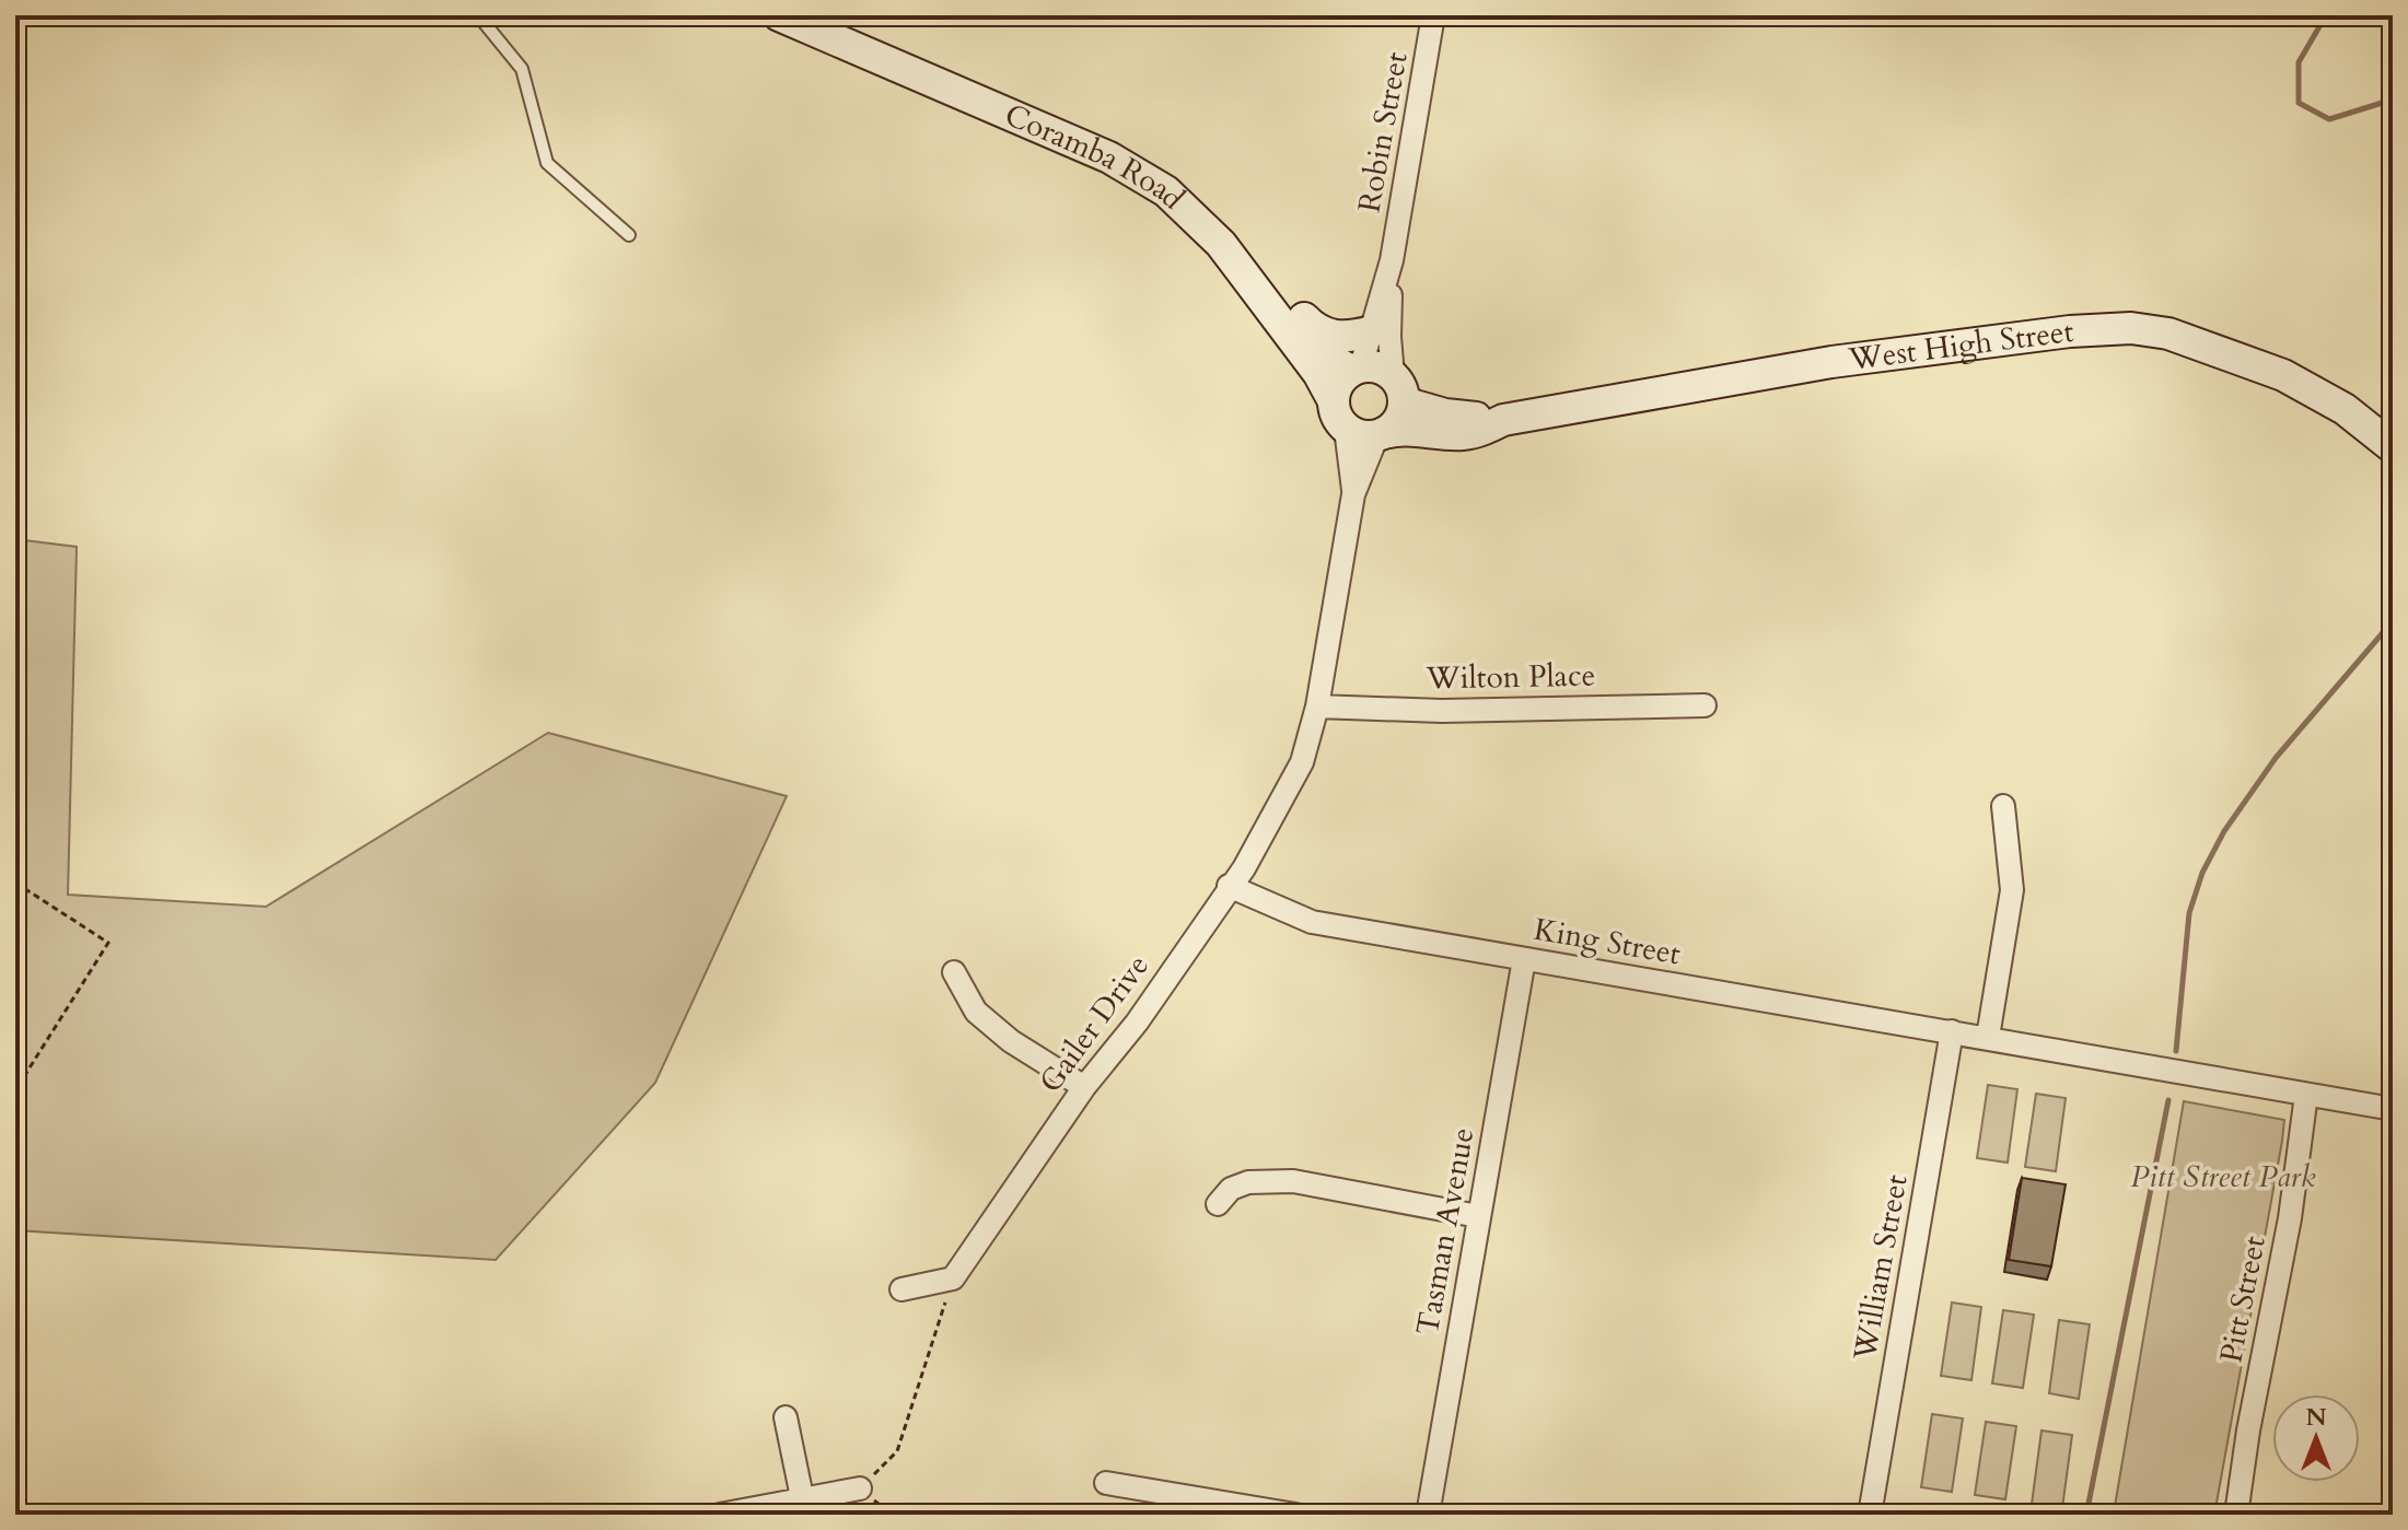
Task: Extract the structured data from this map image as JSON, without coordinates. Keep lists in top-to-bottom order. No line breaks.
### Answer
{"streets":{"main road":["Coramba Road","West High Street"],"street":["Robin Street","Wilton Place","King Street","Gailer Drive","Tasman Avenue","William Street","Pitt Street"]},"crossings":[["Robin Street","Coramba Road"],["Robin Street","West High Street"],["Coramba Road","West High Street"],["King Street","Gailer Drive"],["King Street","Tasman Avenue"],["King Street","William Street"],["King Street","Pitt Street"]],"parks":["Pitt Street Park"],"north":"top"}
